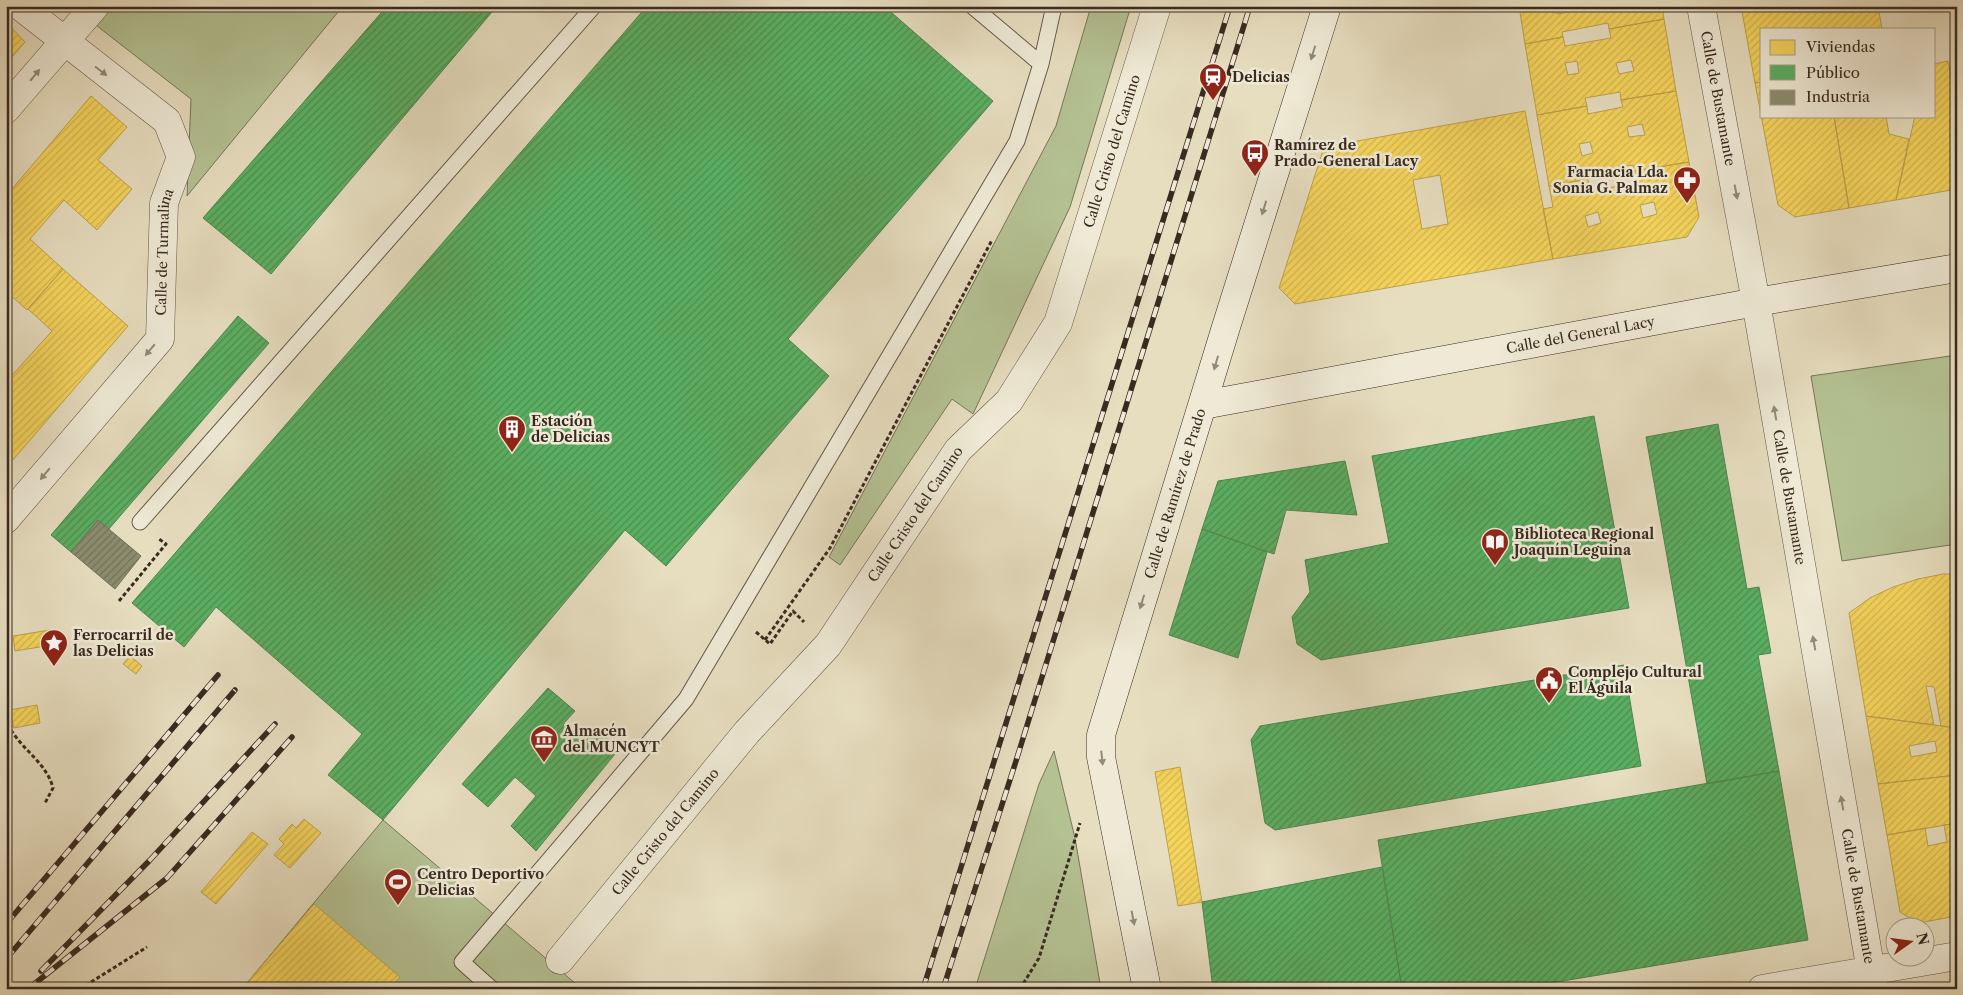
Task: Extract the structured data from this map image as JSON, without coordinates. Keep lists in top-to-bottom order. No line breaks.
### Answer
{"streets":{"street":["Calle de Bustamante","Calle Cristo del Camino","Calle de Turmalina","Calle del General Lacy","Calle de Ramírez de Prado"]},"crossings":[["Calle de Bustamante","Calle del General Lacy"],["Calle del General Lacy","Calle de Ramírez de Prado"]],"one_way":["Calle de Turmalina","Calle de Ramírez de Prado"],"places":{"station":["Delicias"],"bus stop":["Ramírez de Prado-General Lacy"],"pharmacy":["Farmacia Lda. Sonia G. Palmaz"],"building":["Estación de Delicias"],"library":["Biblioteca Regional Joaquín Leguina"],"place":["Ferrocarril de las Delicias"],"public building":["Complejo Cultural El Águila"],"museum":["Almacén del MUNCYT"],"sports":["Centro Deportivo Delicias"]},"legend":["Viviendas","Público","Industria"],"north":"right"}
